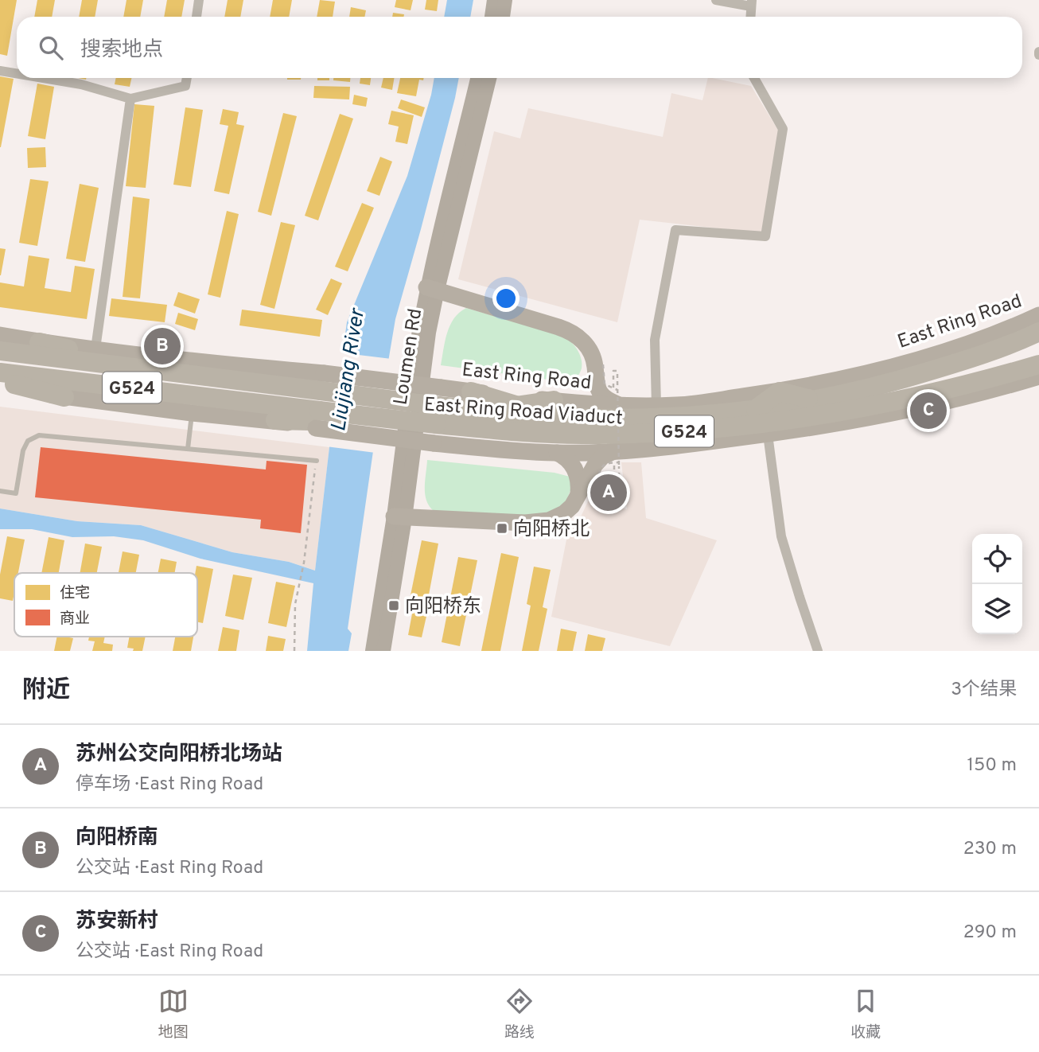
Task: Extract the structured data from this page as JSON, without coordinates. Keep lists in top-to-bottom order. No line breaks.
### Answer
{"streets":{"highway":["G524","East Ring Road Viaduct"],"main road":["East Ring Road","Loumen Rd"]},"crossings":[["East Ring Road","East Ring Road Viaduct"]],"water":["Liujiang River"],"places":{"transit":["向阳桥北","向阳桥东"]},"legend":["住宅","商业"],"page":{"search":"搜索地点","pins":["B","C","A"],"heading":["附近","3个结果"],"list":[{"mark":"A","name":"苏州公交向阳桥北场站","note":"停车场 · East Ring Road","value":"150 m"},{"mark":"B","name":"向阳桥南","note":"公交站 · East Ring Road","value":"230 m"},{"mark":"C","name":"苏安新村","note":"公交站 · East Ring Road","value":"290 m"}],"nav":["地图","路线","收藏"]}}
